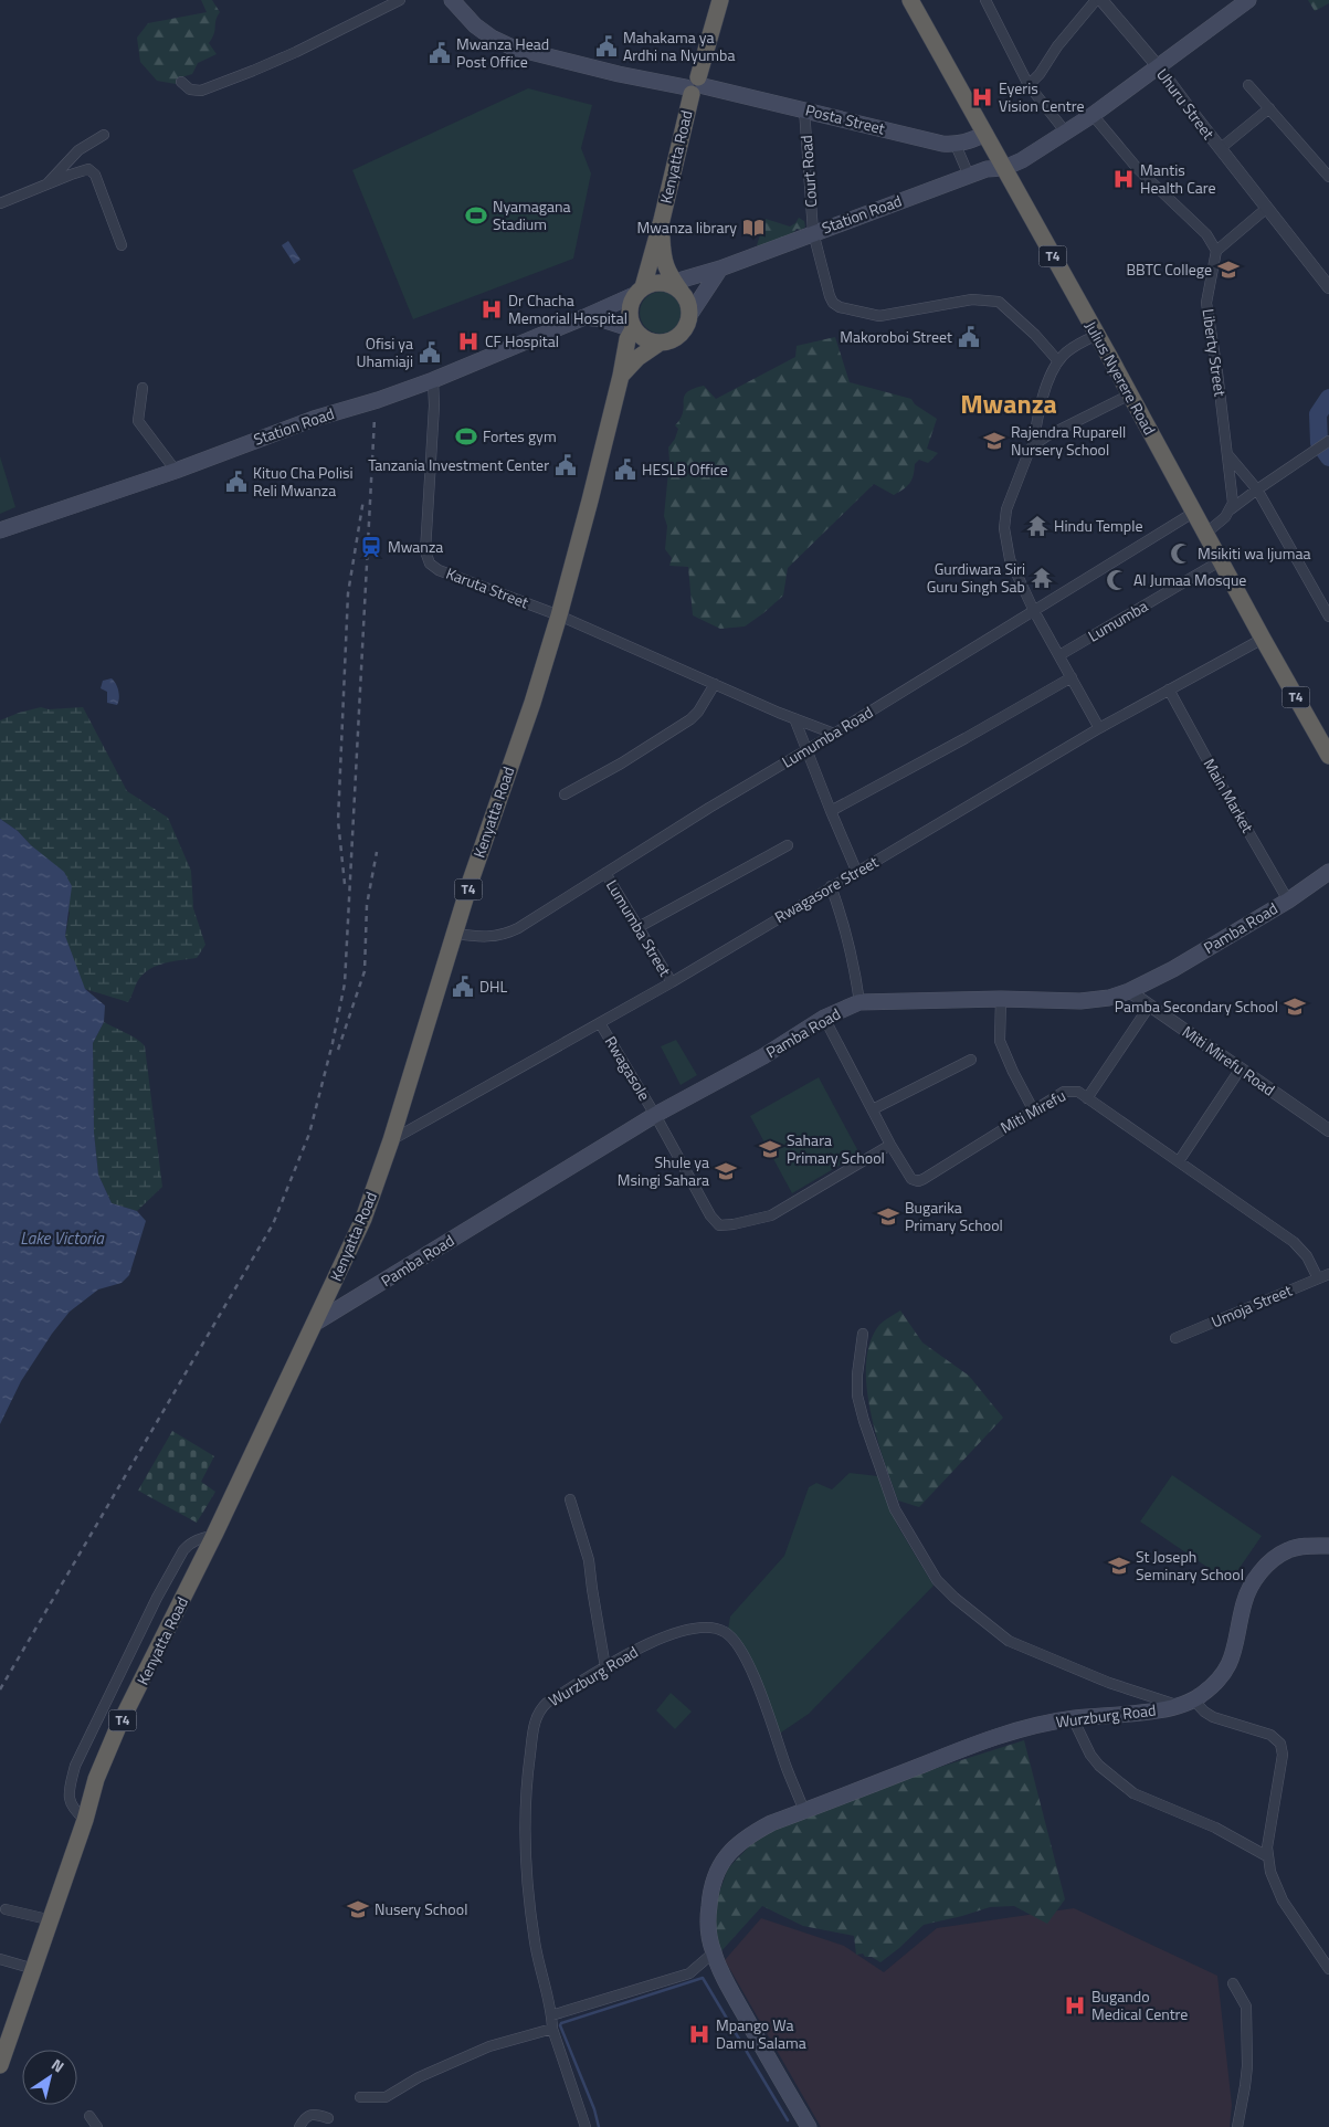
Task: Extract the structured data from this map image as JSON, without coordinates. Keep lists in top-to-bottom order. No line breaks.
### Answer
{"streets":{"highway":["Kenyatta Road","T4","Julius Nyerere Road"],"main road":["Posta Street","Station Road","Pamba Road","Wurzburg Road"],"street":["Uhuru Street","Court Road","Liberty Street","Karuta Street","Lumumba","Lumumba Road","Main Market","Rwagasore Street","Lumumba Street","Miti Mirefu Road","Rwagasole","Miti Mirefu","Umoja Street"]},"crossings":[["Uhuru Street","Station Road"],["Posta Street","Kenyatta Road"],["Posta Street","Court Road"],["Posta Street","Julius Nyerere Road"],["Kenyatta Road","Station Road"],["Kenyatta Road","T4"],["Kenyatta Road","Karuta Street"],["Kenyatta Road","Lumumba Road"],["Kenyatta Road","Rwagasore Street"],["Kenyatta Road","Pamba Road"],["Court Road","Station Road"],["Station Road","T4"],["Station Road","Julius Nyerere Road"],["Station Road","Karuta Street"],["Julius Nyerere Road","Lumumba"],["Julius Nyerere Road","Lumumba Road"],["Julius Nyerere Road","Rwagasore Street"],["Karuta Street","Lumumba Road"],["Lumumba Road","Lumumba Street"],["Main Market","Rwagasore Street"],["Main Market","Pamba Road"],["Rwagasore Street","Lumumba Street"],["Rwagasore Street","Rwagasole"],["Pamba Road","Miti Mirefu Road"],["Pamba Road","Rwagasole"],["Pamba Road","Miti Mirefu"],["Rwagasole","Miti Mirefu"],["Miti Mirefu","Umoja Street"]],"districts":["Mwanza"],"water":["Lake Victoria"],"places":{"public building":["Mahakama ya Ardhi na Nyumba","Mwanza Head Post Office","Makoroboi Street","Ofisi ya Uhamiaji","Tanzania Investment Center","HESLB Office","Kituo Cha Polisi Reli Mwanza","DHL"],"hospital":["Eyeris Vision Centre","Mantis Health Care","Dr Chacha Memorial Hospital","CF Hospital","Bugando Medical Centre","Mpango Wa Damu Salama"],"sports":["Nyamagana Stadium","Fortes gym"],"library":["Mwanza library"],"school or university":["BBTC College","Rajendra Ruparell Nursery School","Pamba Secondary School","Sahara Primary School","Shule ya Msingi Sahara","Bugarika Primary School","St Joseph Seminary School","Nusery School"],"temple":["Hindu Temple","Gurdiwara Siri Guru Singh Sab"],"station":["Mwanza"],"mosque":["Msikiti wa Ijumaa","Al Jumaa Mosque"]},"north":"top right"}
